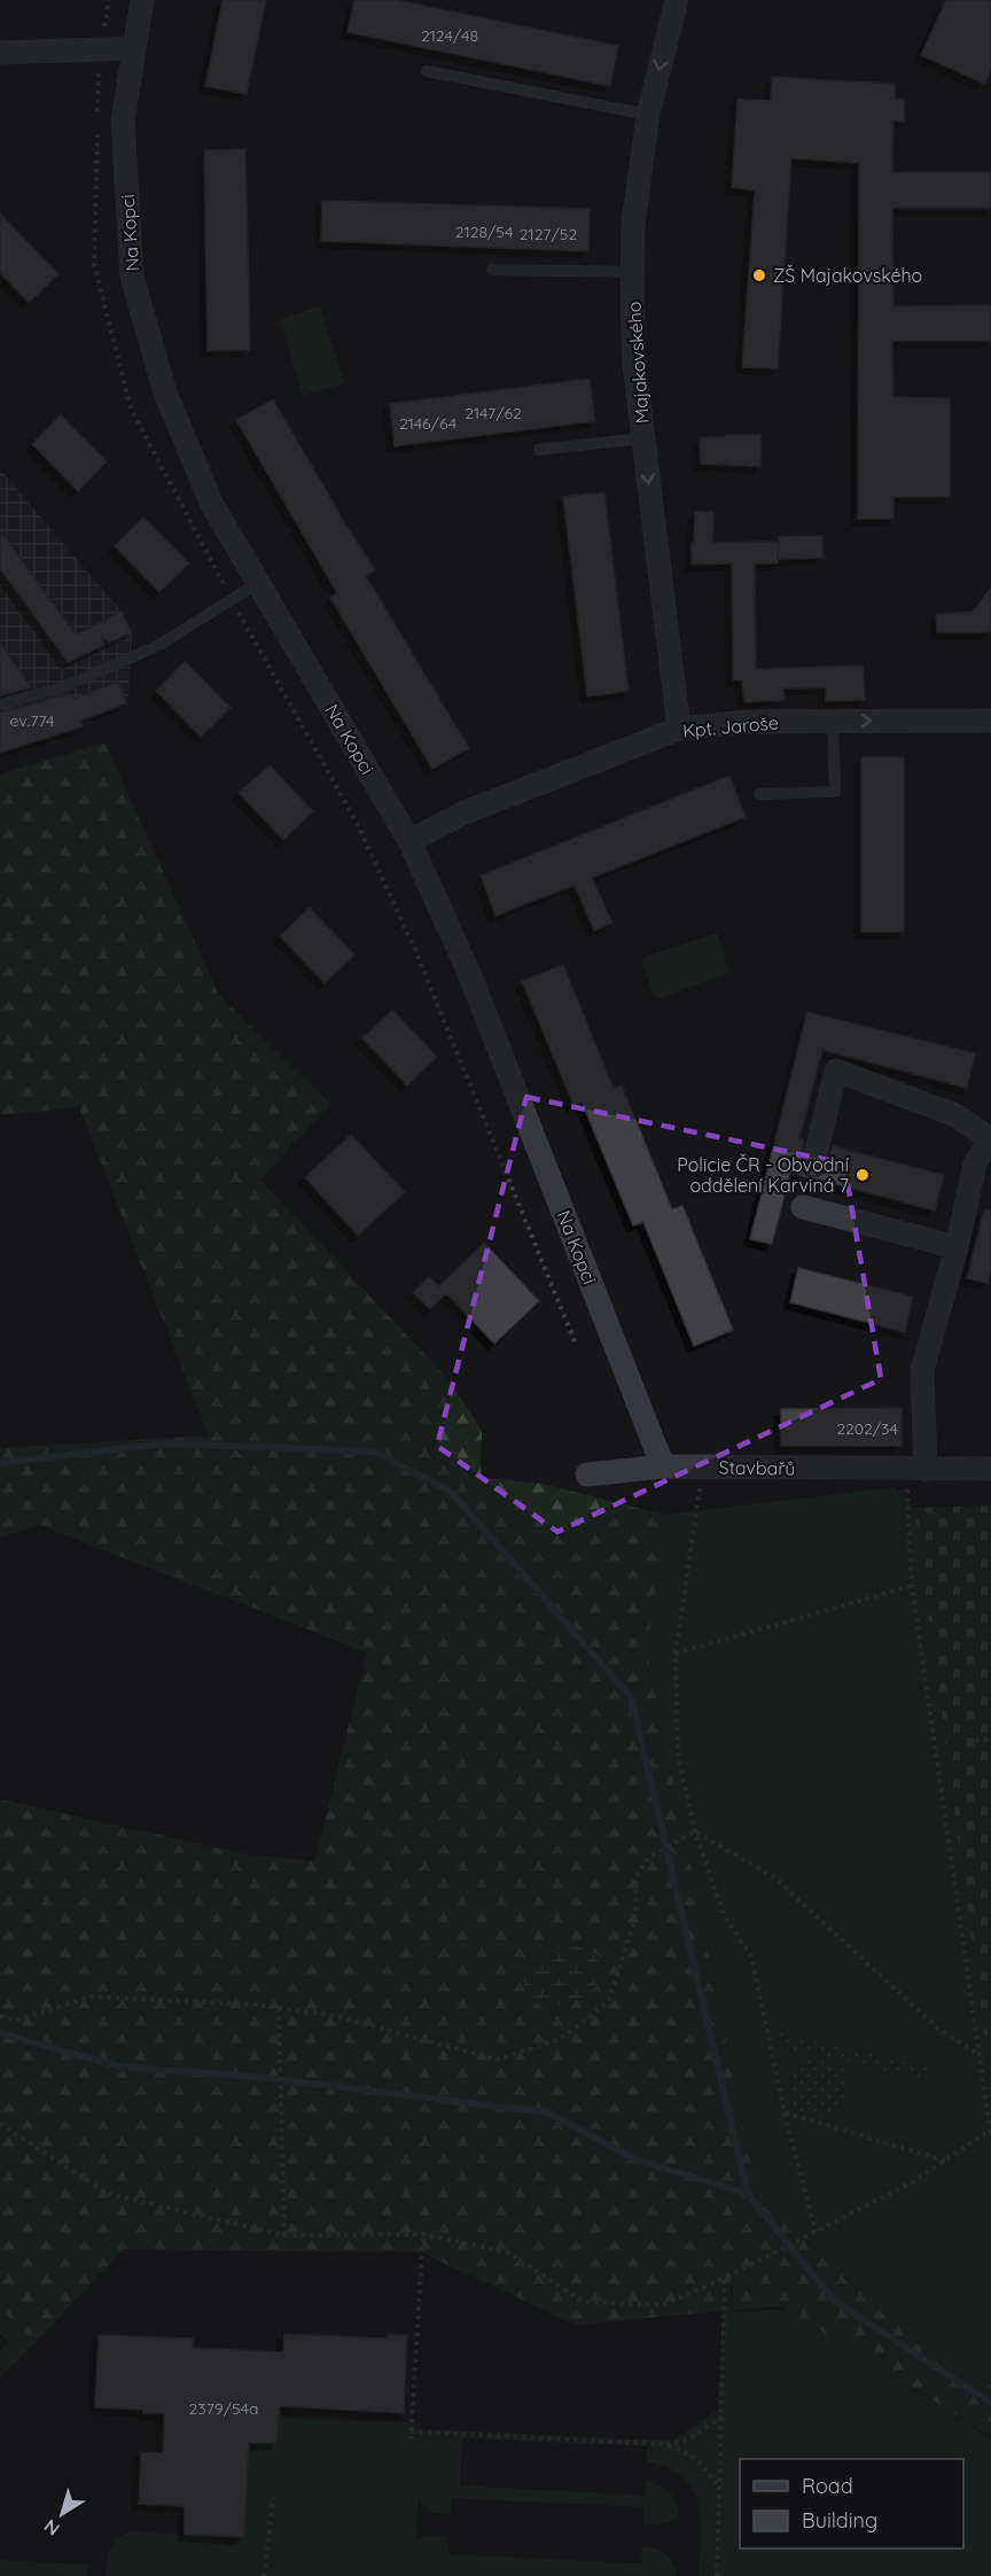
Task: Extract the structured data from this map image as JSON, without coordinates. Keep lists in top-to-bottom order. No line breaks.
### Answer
{"streets":{"street":["Na Kopci","Majakovského","Kpt. Jaroše","Stavbařů"]},"crossings":[["Na Kopci","Kpt. Jaroše"],["Na Kopci","Stavbařů"],["Majakovského","Kpt. Jaroše"]],"one_way":["Majakovského"],"places":["ZŠ Majakovského","Policie ČR - Obvodní oddělení Karviná 7"],"house_numbers":["2124/48","2128/54","2127/52","2147/62","2146/64","ev.774","2202/34","2379/54a"],"legend":["Road","Building"],"north":"bottom left"}
